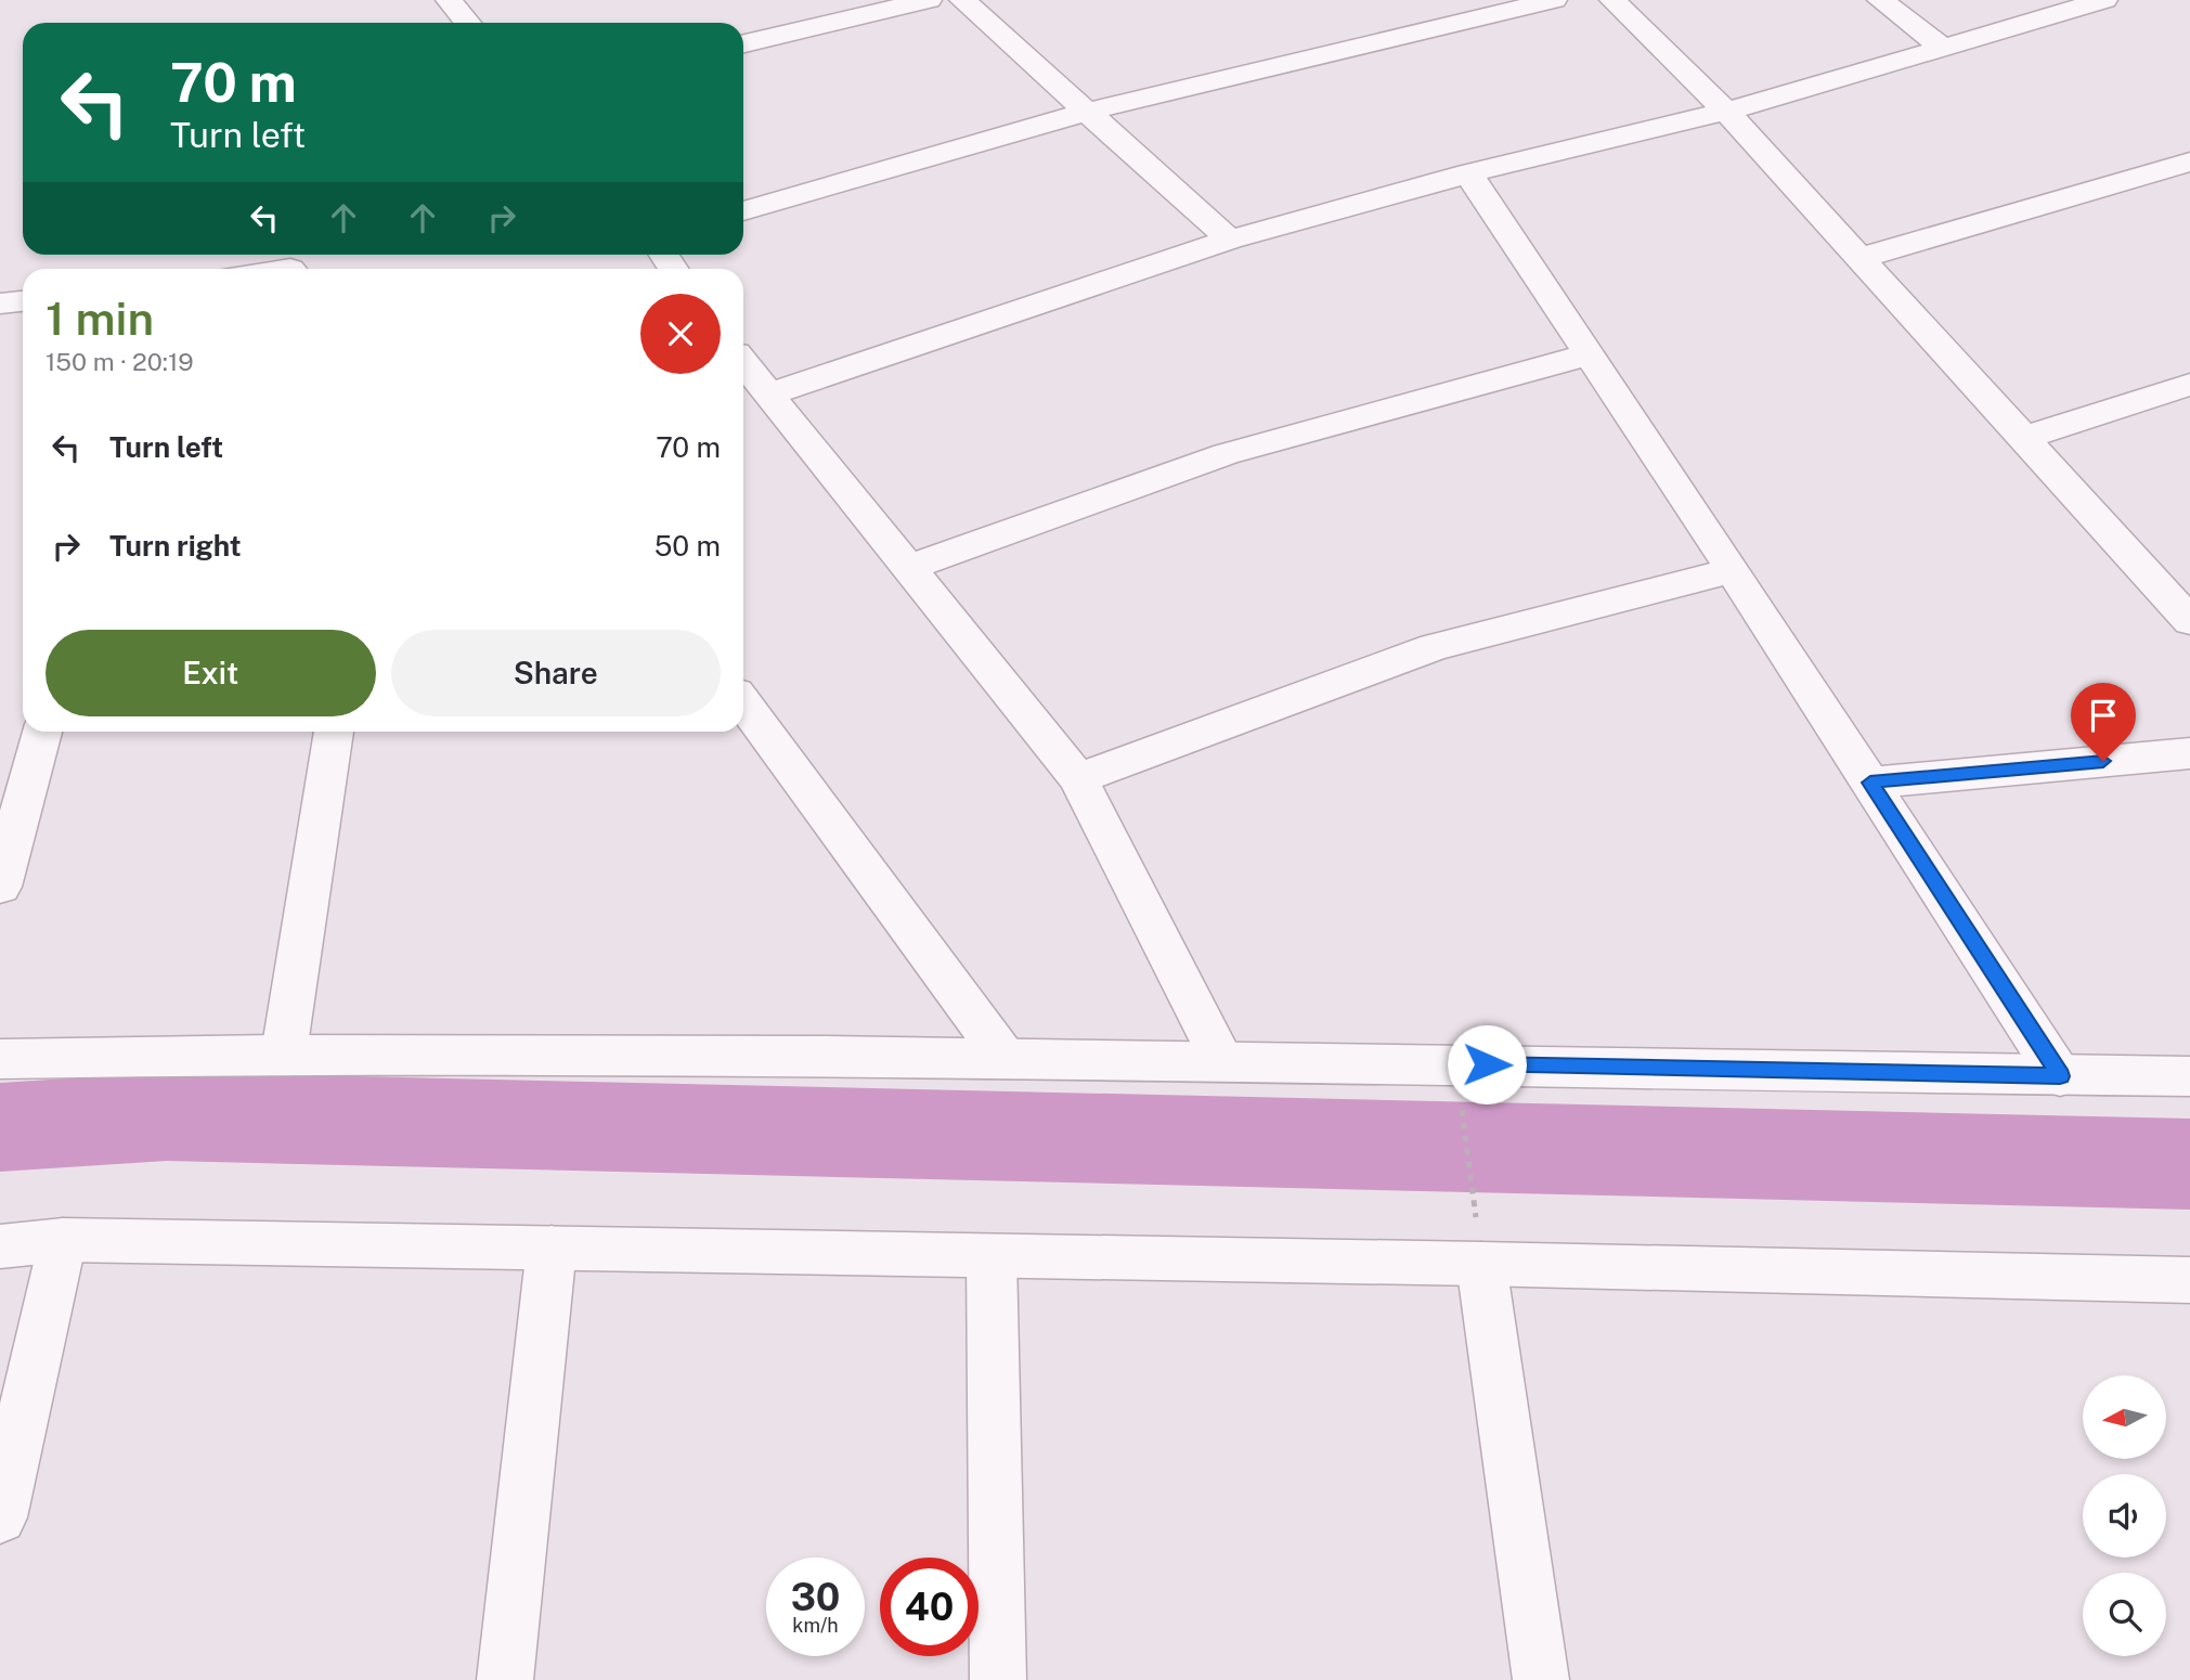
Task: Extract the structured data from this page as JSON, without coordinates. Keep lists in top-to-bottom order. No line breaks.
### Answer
{"north":"left","page":{"turn":["70 m","Turn left"],"heading":["1 min","150 m · 20:19"],"list":[{"name":"Turn left","value":"70 m"},{"name":"Turn right","value":"50 m"}],"buttons":["Exit","Share"],"speed":"30 km/h","limit":"40"}}
